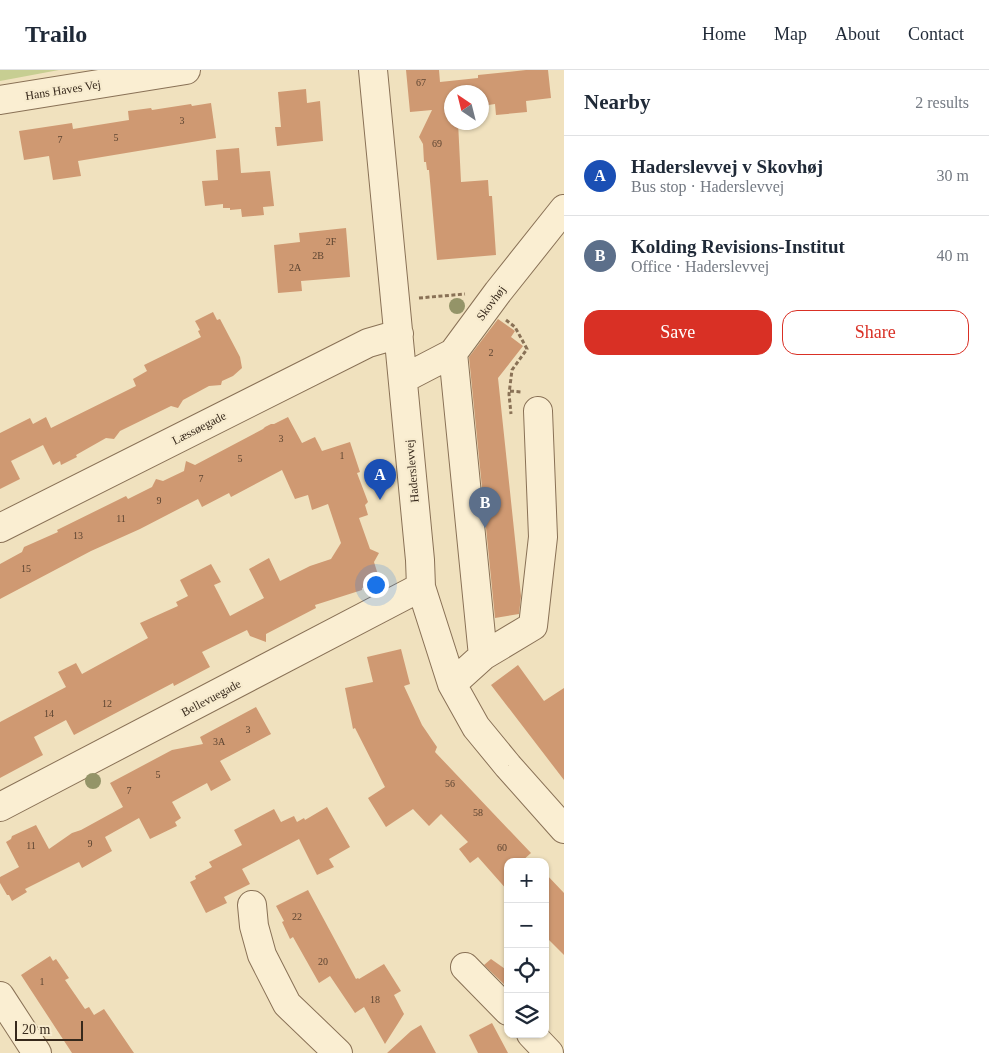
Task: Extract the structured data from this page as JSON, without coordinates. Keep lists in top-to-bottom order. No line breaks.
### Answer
{"streets":{"street":["Hans Haves Vej","Skovhøj","Læssøegade","Haderslevvej","Bellevuegade"]},"crossings":[["Skovhøj","Haderslevvej"],["Læssøegade","Haderslevvej"],["Haderslevvej","Bellevuegade"]],"house_numbers":["67","3","5","7","69","2F","2B","2A","2","3","1","5","7","9","11","13","15","12","14","3","3A","5","56","7","58","9","11","60","22","20","1","18"],"scale_bar":"20 m","north":"top left","page":{"header":"Trailo","nav":["Home","Map","About","Contact"],"heading":["Nearby","2 results"],"list":[{"mark":"A","name":"Haderslevvej v Skovhøj","note":"Bus stop · Haderslevvej","value":"30 m"},{"mark":"B","name":"Kolding Revisions-Institut","note":"Office · Haderslevvej","value":"40 m"}],"buttons":["Save","Share"],"pins":["A","B"],"map_buttons":["+","−"],"scale":"20 m"}}
